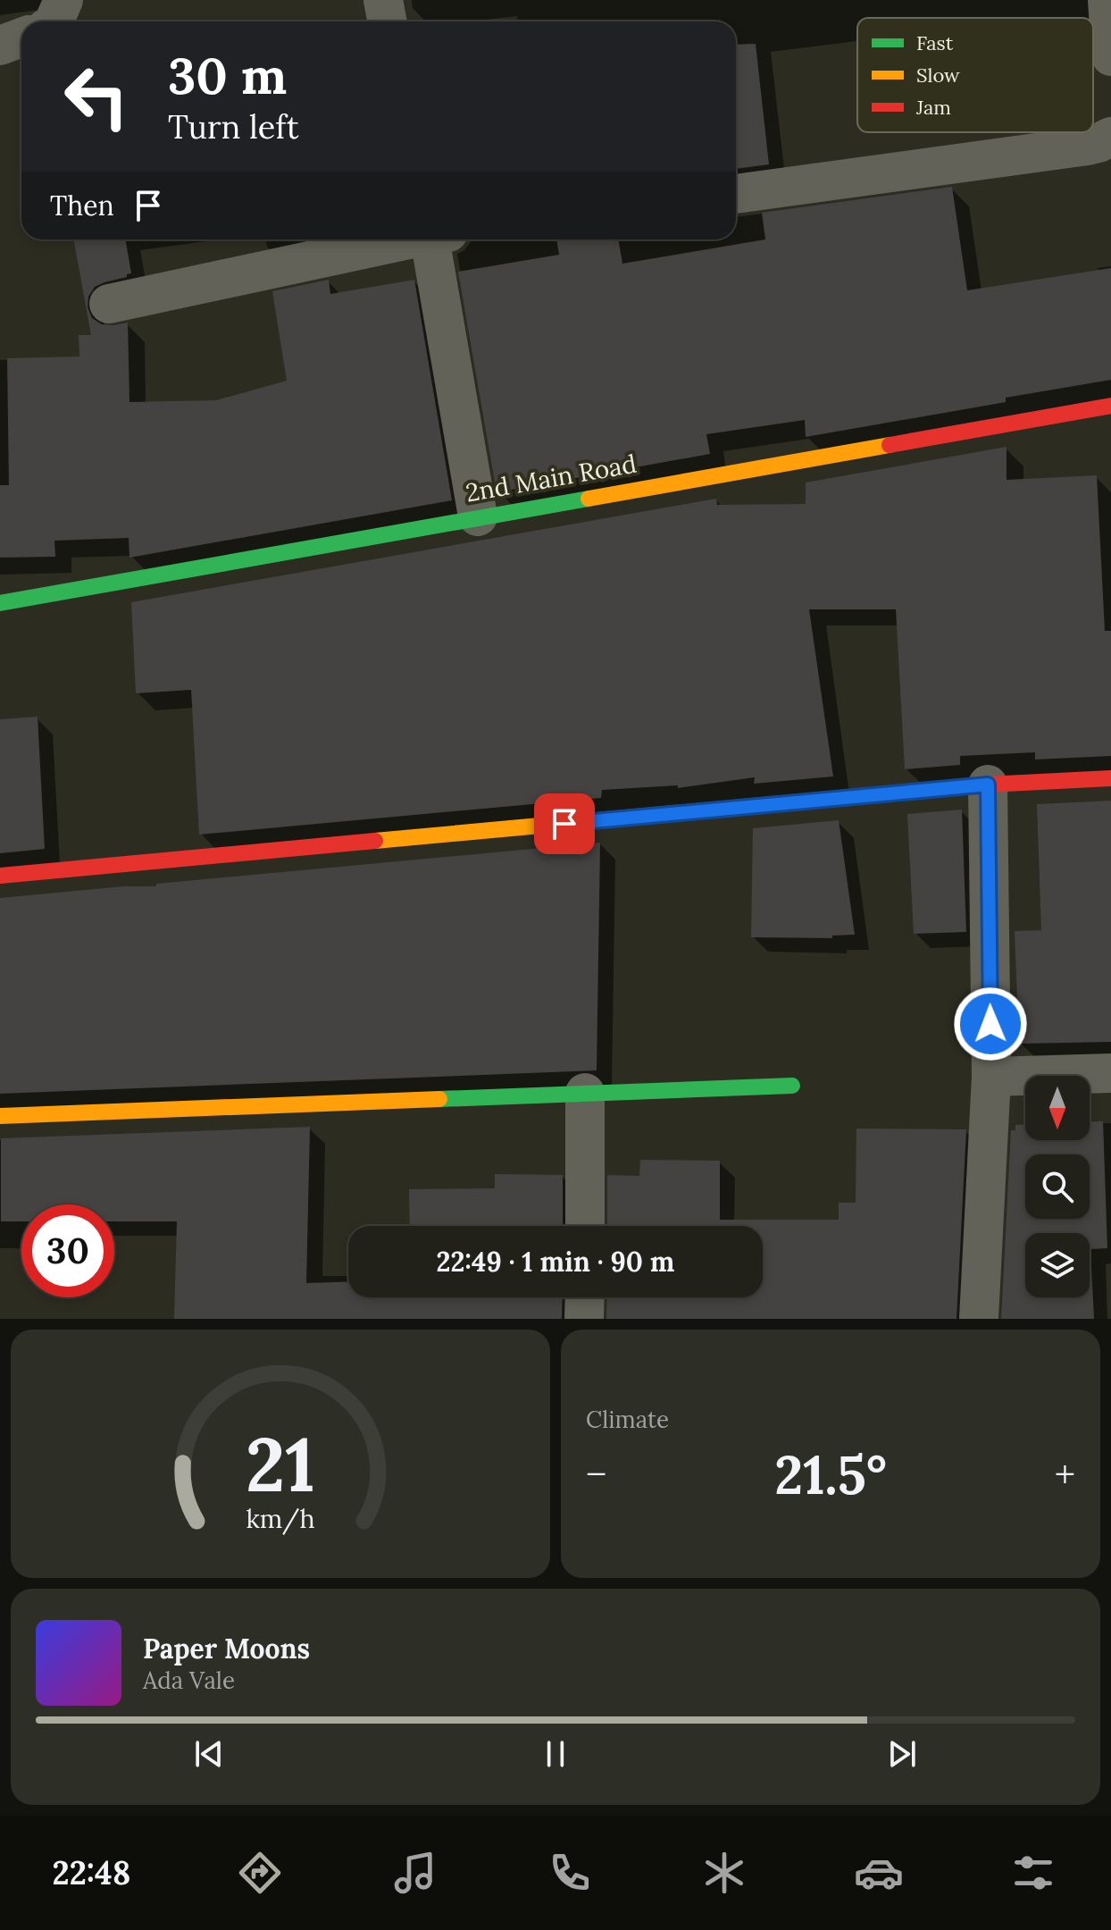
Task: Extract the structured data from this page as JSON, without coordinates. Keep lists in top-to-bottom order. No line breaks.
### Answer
{"streets":{"street":["2nd Main Road"]},"legend":["Fast","Slow","Jam"],"north":"bottom","page":{"turn":["30 m","Turn left"],"then":"Then","limit":"30","trip":"22:49 · 1 min · 90 m","tile":"Climate","heat":["−","21.5°","+"],"song":["Paper Moons","Ada Vale"],"tabs":"22:48","gauge":["21","km/h"]}}
